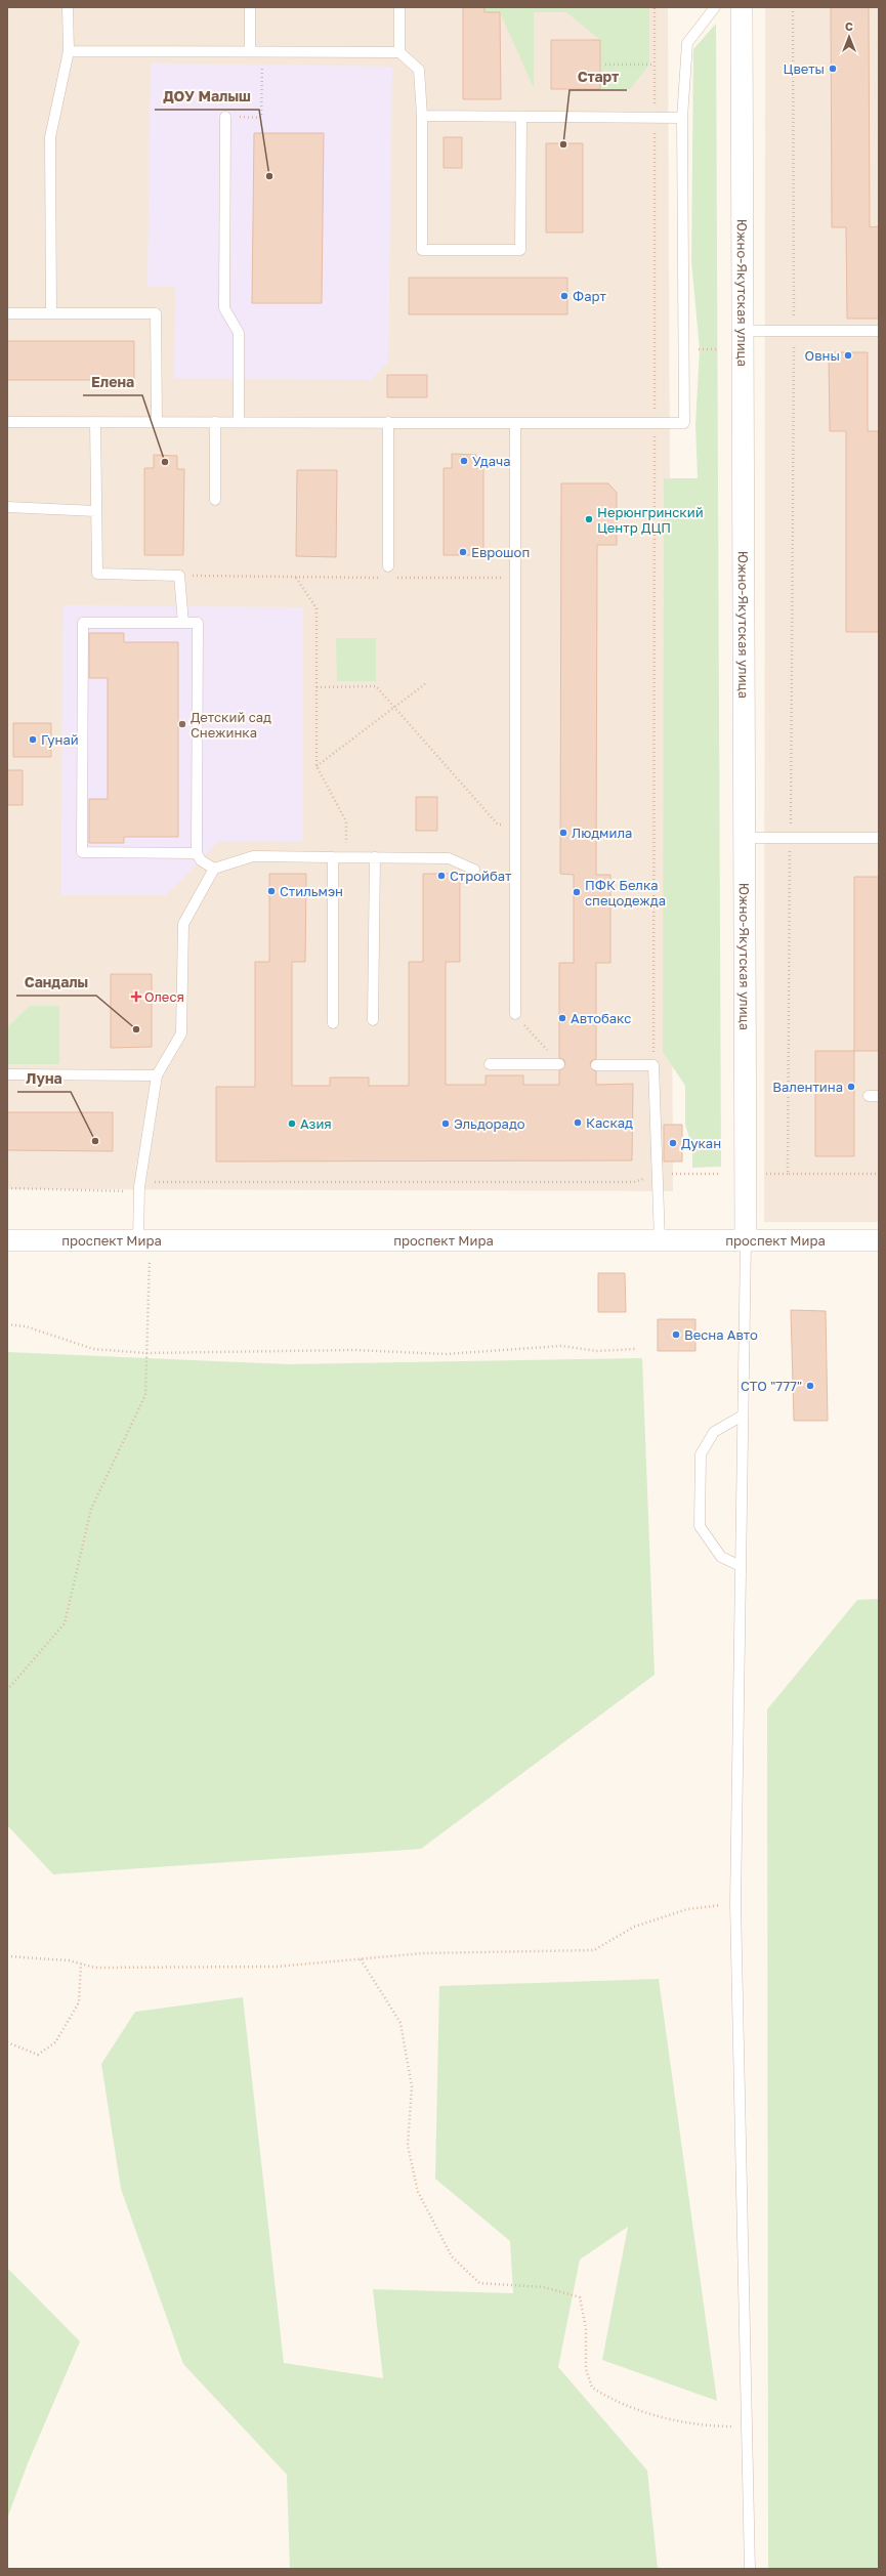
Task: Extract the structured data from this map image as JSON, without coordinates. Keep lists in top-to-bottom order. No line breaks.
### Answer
{"streets":{"street":["Южно-Якутская улица","проспект Мира"]},"crossings":[["Южно-Якутская улица","проспект Мира"]],"places":{"other":["Цветы","Старт","ДОУ Малыш","Фарт","Овны","Удача","Елена","Нерюнгринский Центр ДЦП","Еврошоп","Детский сад Снежинка","Гунай","Людмила","Стройбат","Стильмэн","ПФК Белка спецодежда","Автобакс","Сандалы","Валентина","Каскад","Азия","Эльдорадо","Луна","Дукан","Весна Авто","СТО \"777\""],"health":["Олеся"]},"north":"top"}
